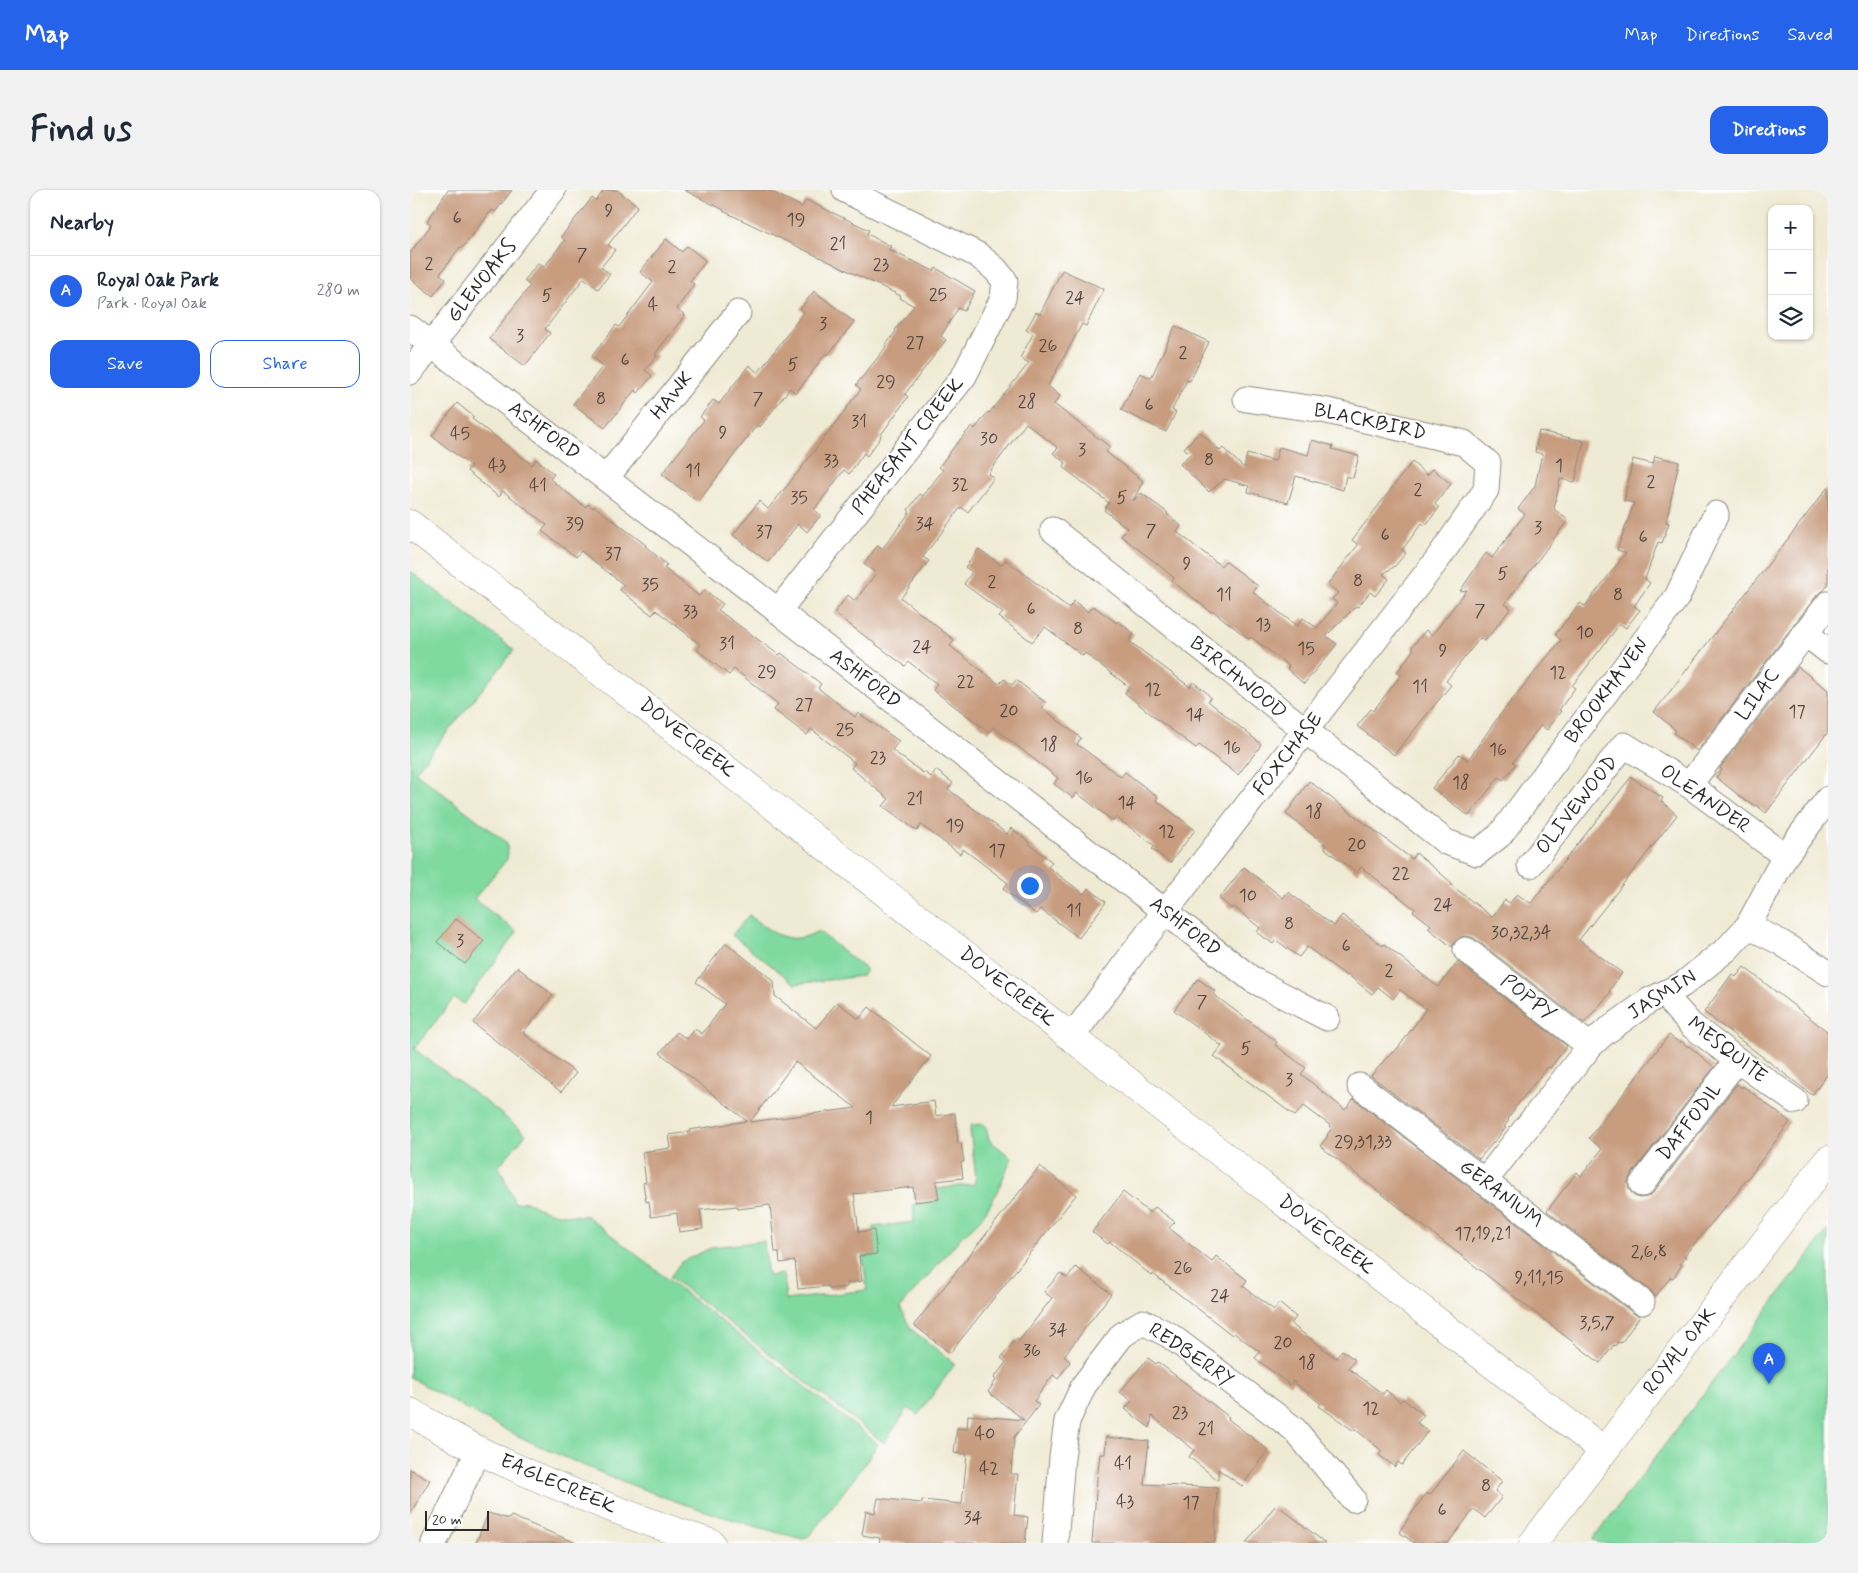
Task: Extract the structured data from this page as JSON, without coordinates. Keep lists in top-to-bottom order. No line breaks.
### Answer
{"streets":{"street":["GLENOAKS","HAWK","BLACKBIRD","ASHFORD","PHEASANT CREEK","BIRCHWOOD","BROOKHAVEN","LILAC","DOVECREEK","FOXCHASE","OLEANDER","OLIVEWOOD","JASMIN","POPPY","MESQUITE","DAFFODIL","GERANIUM","ROYAL OAK","REDBERRY","EAGLECREEK"]},"crossings":[["GLENOAKS","ASHFORD"],["HAWK","ASHFORD"],["BLACKBIRD","FOXCHASE"],["ASHFORD","PHEASANT CREEK"],["ASHFORD","FOXCHASE"],["BIRCHWOOD","BROOKHAVEN"],["BIRCHWOOD","FOXCHASE"],["LILAC","OLEANDER"],["DOVECREEK","FOXCHASE"],["DOVECREEK","ROYAL OAK"],["OLEANDER","OLIVEWOOD"],["OLEANDER","JASMIN"],["JASMIN","POPPY"],["JASMIN","MESQUITE"],["JASMIN","GERANIUM"],["MESQUITE","DAFFODIL"]],"house_numbers":["9","6","19","21","7","2","23","2","25","5","24","4","3","3","27","26","2","6","5","29","8","7","28","6","31","9","45","30","3","8","33","43","1","11","2","32","41","2","35","5","39","34","3","7","37","6","6","37","9","5","8","2","35","11","8","6","7","33","13","8","10","31","24","15","9","29","12","22","11","12","27","20","17","14","25","18","16","16","23","16","18","21","14","18","19","12","20","17","22","10","24","11","8","30,32,34","3","6","2","7","5","3","1","29,31,33","17,19,21","2,6,8","26","9,11,15","24","3,5,7","34","20","36","18","12","23","21","40","41","42","8","43","17","6","34"],"scale_bar":"20 m","page":{"header":"Map","nav":["Map","Directions","Saved"],"buttons":["Directions",["Save","Share"]],"title":"Find us","heading":"Nearby","map_buttons":["+","−"],"list":[{"mark":"A","name":"Royal Oak Park","note":"Park · Royal Oak","value":"280 m"}],"pins":"A","scale":"20 m"}}
